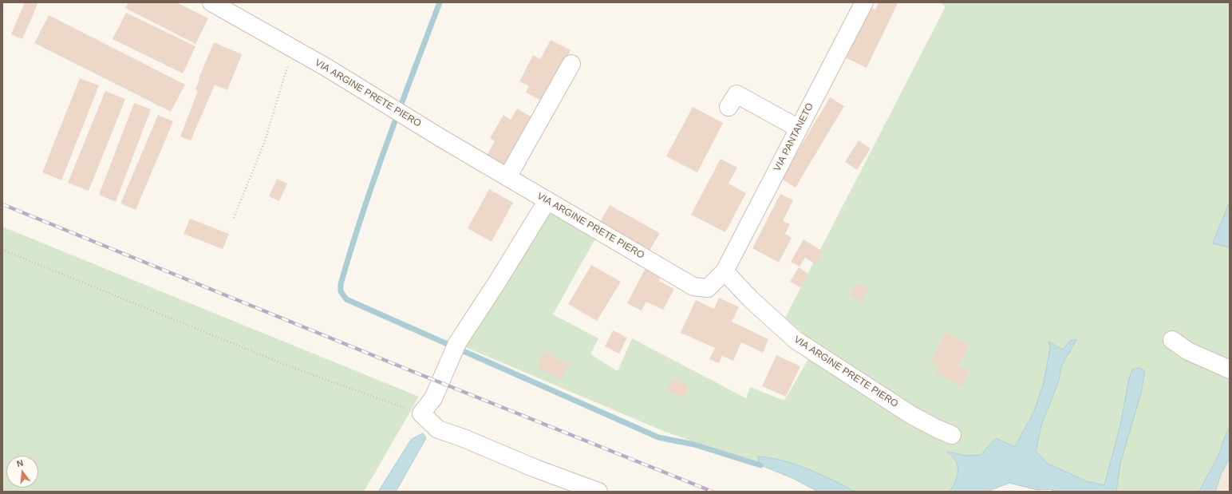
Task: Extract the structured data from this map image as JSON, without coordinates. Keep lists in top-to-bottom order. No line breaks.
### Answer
{"streets":{"street":["VIA ARGINE PRETE PIERO","VIA PANTANETO"]},"crossings":[["VIA ARGINE PRETE PIERO","VIA PANTANETO"]],"north":"top"}
